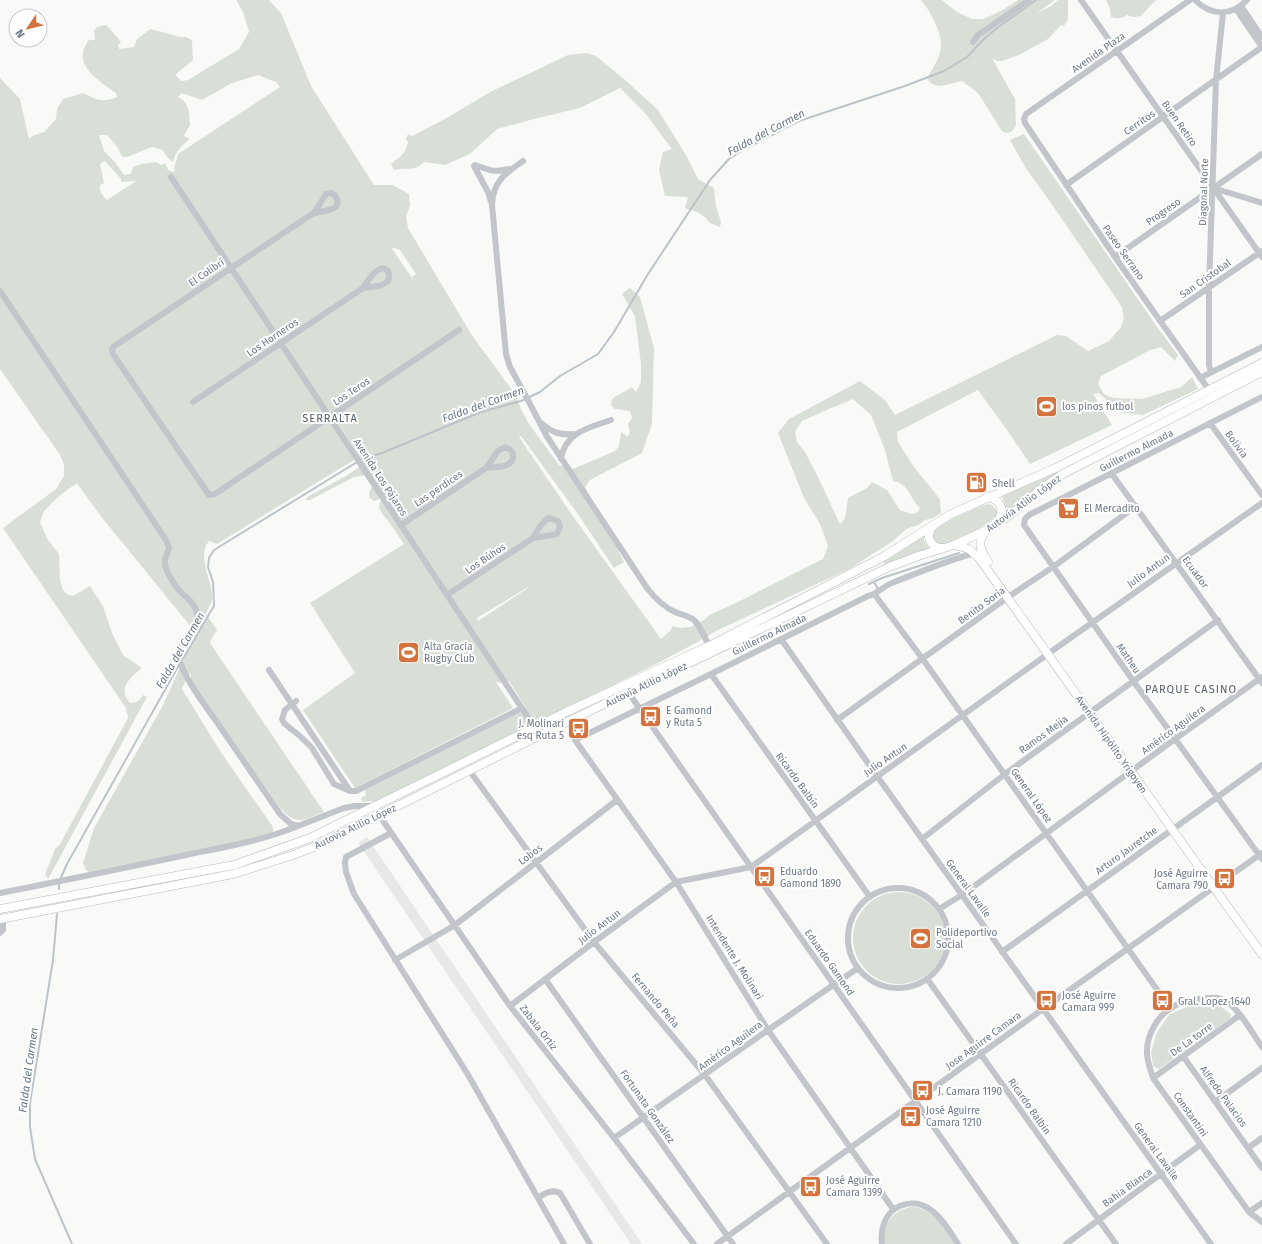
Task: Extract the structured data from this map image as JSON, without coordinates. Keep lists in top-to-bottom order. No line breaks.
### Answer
{"streets":{"main road":["Autovía Atilio López","Avenida Hipólito Yrigoyen"],"street":["Avenida Plaza","Cerritos","Buen Retiro","Diagonal Norte","Progreso","Paseo Serrano","El Colibrí","San Cristobal","Los Horneros","Los Teros","Bolivia","Guillermo Almada","Avenida Los Pájaros","Las perdices","Los Búhos","Julio Antun","Ecuador","Benito Soria","Matheu","Américo Aguilera","Ramos Mejia","Ricardo Balbín","General López","Arturo Jauretche","Lobos","General Lavalle","Intendente J. Molinari","Eduardo Gamond","Fernando Peña","Zabala Ortiz","De La torre","Jose Aguirre Camara","Alfredo Palacios","Fortunata González","Constantini","Bahia Blanca"]},"crossings":[["Avenida Plaza","Buen Retiro"],["Avenida Plaza","Paseo Serrano"],["Cerritos","Buen Retiro"],["Cerritos","Diagonal Norte"],["Cerritos","Paseo Serrano"],["Buen Retiro","Diagonal Norte"],["Buen Retiro","Progreso"],["Buen Retiro","San Cristobal"],["Diagonal Norte","Progreso"],["Diagonal Norte","San Cristobal"],["Progreso","Paseo Serrano"],["Paseo Serrano","San Cristobal"],["Paseo Serrano","Autovía Atilio López"],["El Colibrí","Los Teros"],["El Colibrí","Avenida Los Pájaros"],["Los Horneros","Avenida Los Pájaros"],["Los Teros","Avenida Los Pájaros"],["Bolivia","Guillermo Almada"],["Guillermo Almada","Ecuador"],["Guillermo Almada","Matheu"],["Guillermo Almada","Avenida Hipólito Yrigoyen"],["Guillermo Almada","Ricardo Balbín"],["Guillermo Almada","General López"],["Guillermo Almada","General Lavalle"],["Guillermo Almada","Intendente J. Molinari"],["Guillermo Almada","Eduardo Gamond"],["Avenida Los Pájaros","Las perdices"],["Avenida Los Pájaros","Autovía Atilio López"],["Avenida Los Pájaros","Los Búhos"],["Autovía Atilio López","Avenida Hipólito Yrigoyen"],["Autovía Atilio López","Intendente J. Molinari"],["Autovía Atilio López","Eduardo Gamond"],["Autovía Atilio López","Fernando Peña"],["Autovía Atilio López","Zabala Ortiz"],["Julio Antun","Ecuador"],["Julio Antun","Matheu"],["Julio Antun","Avenida Hipólito Yrigoyen"],["Julio Antun","Ricardo Balbín"],["Julio Antun","General López"],["Julio Antun","General Lavalle"],["Julio Antun","Intendente J. Molinari"],["Julio Antun","Eduardo Gamond"],["Julio Antun","Fernando Peña"],["Julio Antun","Zabala Ortiz"],["Julio Antun","Fortunata González"],["Ecuador","Benito Soria"],["Ecuador","Américo Aguilera"],["Ecuador","Ramos Mejia"],["Benito Soria","Matheu"],["Benito Soria","Avenida Hipólito Yrigoyen"],["Benito Soria","General López"],["Benito Soria","General Lavalle"],["Matheu","Américo Aguilera"],["Matheu","Ramos Mejia"],["Matheu","Arturo Jauretche"],["Matheu","Jose Aguirre Camara"],["Américo Aguilera","Avenida Hipólito Yrigoyen"],["Américo Aguilera","Ricardo Balbín"],["Américo Aguilera","General López"],["Américo Aguilera","General Lavalle"],["Américo Aguilera","Intendente J. Molinari"],["Américo Aguilera","Eduardo Gamond"],["Américo Aguilera","Fernando Peña"],["Américo Aguilera","Zabala Ortiz"],["Américo Aguilera","Fortunata González"],["Ramos Mejia","Avenida Hipólito Yrigoyen"],["Ramos Mejia","General López"],["Ramos Mejia","General Lavalle"],["Avenida Hipólito Yrigoyen","Arturo Jauretche"],["Avenida Hipólito Yrigoyen","Jose Aguirre Camara"],["Ricardo Balbín","Jose Aguirre Camara"],["Ricardo Balbín","Bahia Blanca"],["General López","Arturo Jauretche"],["General López","Jose Aguirre Camara"],["General López","Constantini"],["Arturo Jauretche","General Lavalle"],["Lobos","Intendente J. Molinari"],["Lobos","Fernando Peña"],["Lobos","Zabala Ortiz"],["General Lavalle","Jose Aguirre Camara"],["General Lavalle","Bahia Blanca"],["Intendente J. Molinari","Jose Aguirre Camara"],["Eduardo Gamond","Jose Aguirre Camara"],["Fernando Peña","Jose Aguirre Camara"],["De La torre","Alfredo Palacios"],["De La torre","Constantini"],["Jose Aguirre Camara","Fortunata González"],["Constantini","Bahia Blanca"]],"districts":["SERRALTA","PARQUE CASINO"],"water":["Falda del Carmen"],"places":{"sports":["los pinos futbol","Alta Gracia Rugby Club","Polideportivo Social"],"fuel station":["Shell"],"supermarket":["El Mercadito"],"bus stop":["E Gamond y Ruta 5","J. Molinari esq Ruta 5","Eduardo Gamond 1890","José Aguirre Camara 790","José Aguirre Camara 999","Gral. Lopez 1640","J. Camara 1190","José Aguirre Camara 1210","José Aguirre Camara 1399"]},"north":"bottom left"}
